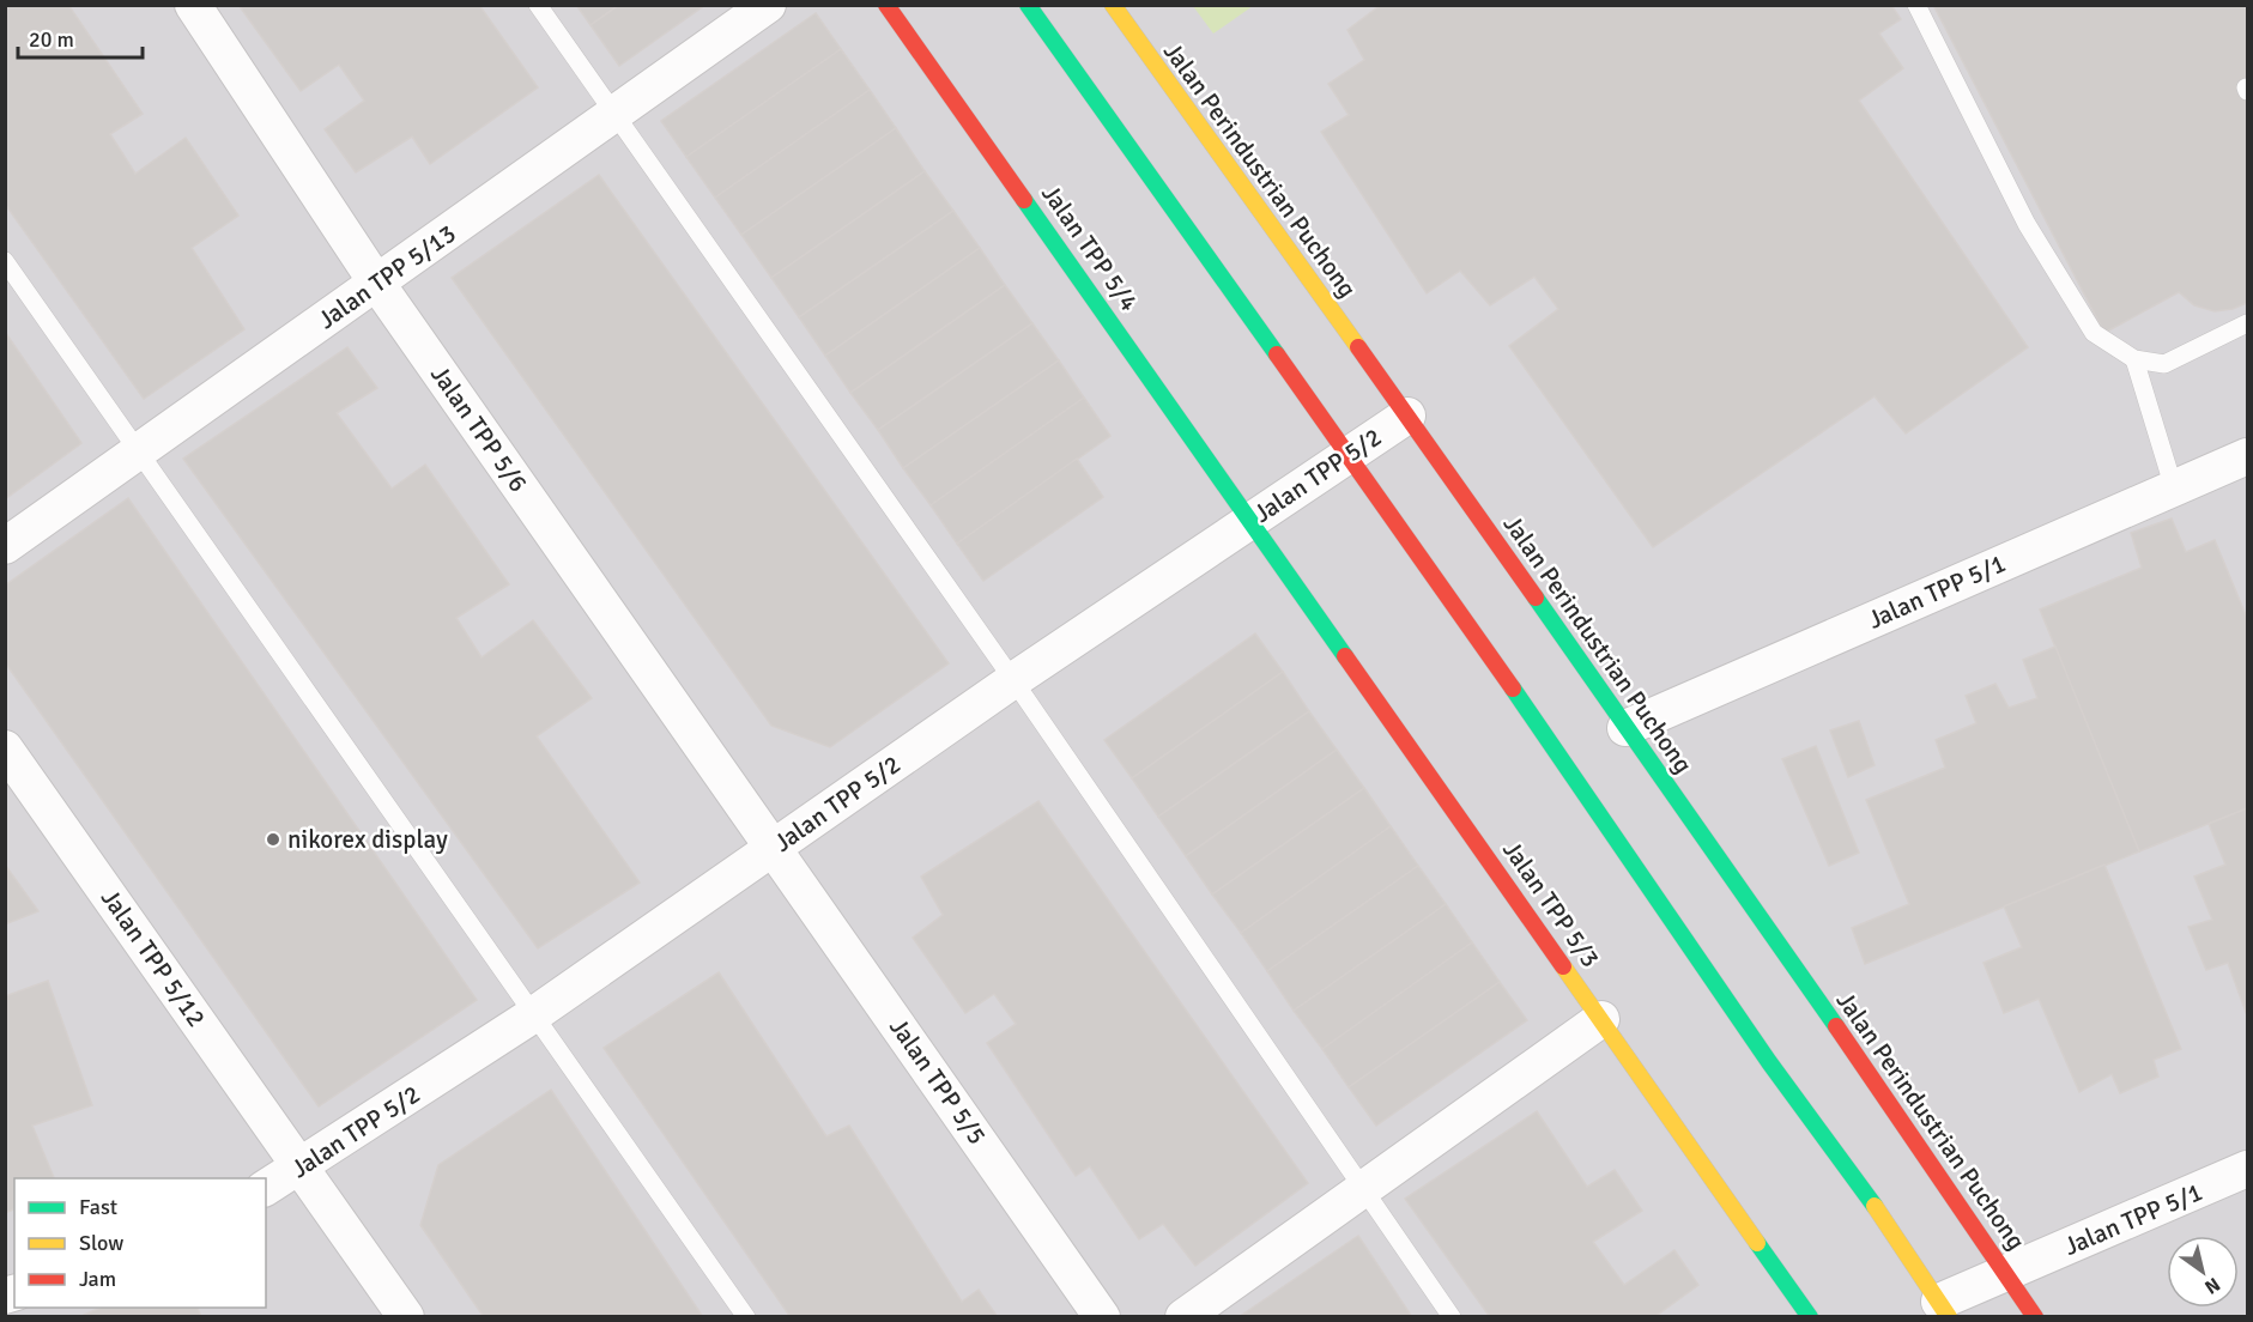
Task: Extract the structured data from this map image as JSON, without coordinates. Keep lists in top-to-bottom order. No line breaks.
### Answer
{"streets":{"street":["Jalan Perindustrian Puchong","Jalan TPP 5/4","Jalan TPP 5/13","Jalan TPP 5/6","Jalan TPP 5/2","Jalan TPP 5/1","Jalan TPP 5/3","Jalan TPP 5/12","Jalan TPP 5/5"]},"crossings":[["Jalan Perindustrian Puchong","Jalan TPP 5/2"],["Jalan Perindustrian Puchong","Jalan TPP 5/1"],["Jalan TPP 5/4","Jalan TPP 5/2"],["Jalan TPP 5/4","Jalan TPP 5/3"],["Jalan TPP 5/13","Jalan TPP 5/6"],["Jalan TPP 5/6","Jalan TPP 5/2"],["Jalan TPP 5/6","Jalan TPP 5/5"],["Jalan TPP 5/2","Jalan TPP 5/3"],["Jalan TPP 5/2","Jalan TPP 5/12"],["Jalan TPP 5/2","Jalan TPP 5/5"]],"places":["nikorex display"],"legend":["Fast","Slow","Jam"],"scale_bar":"20 m","north":"bottom right"}
